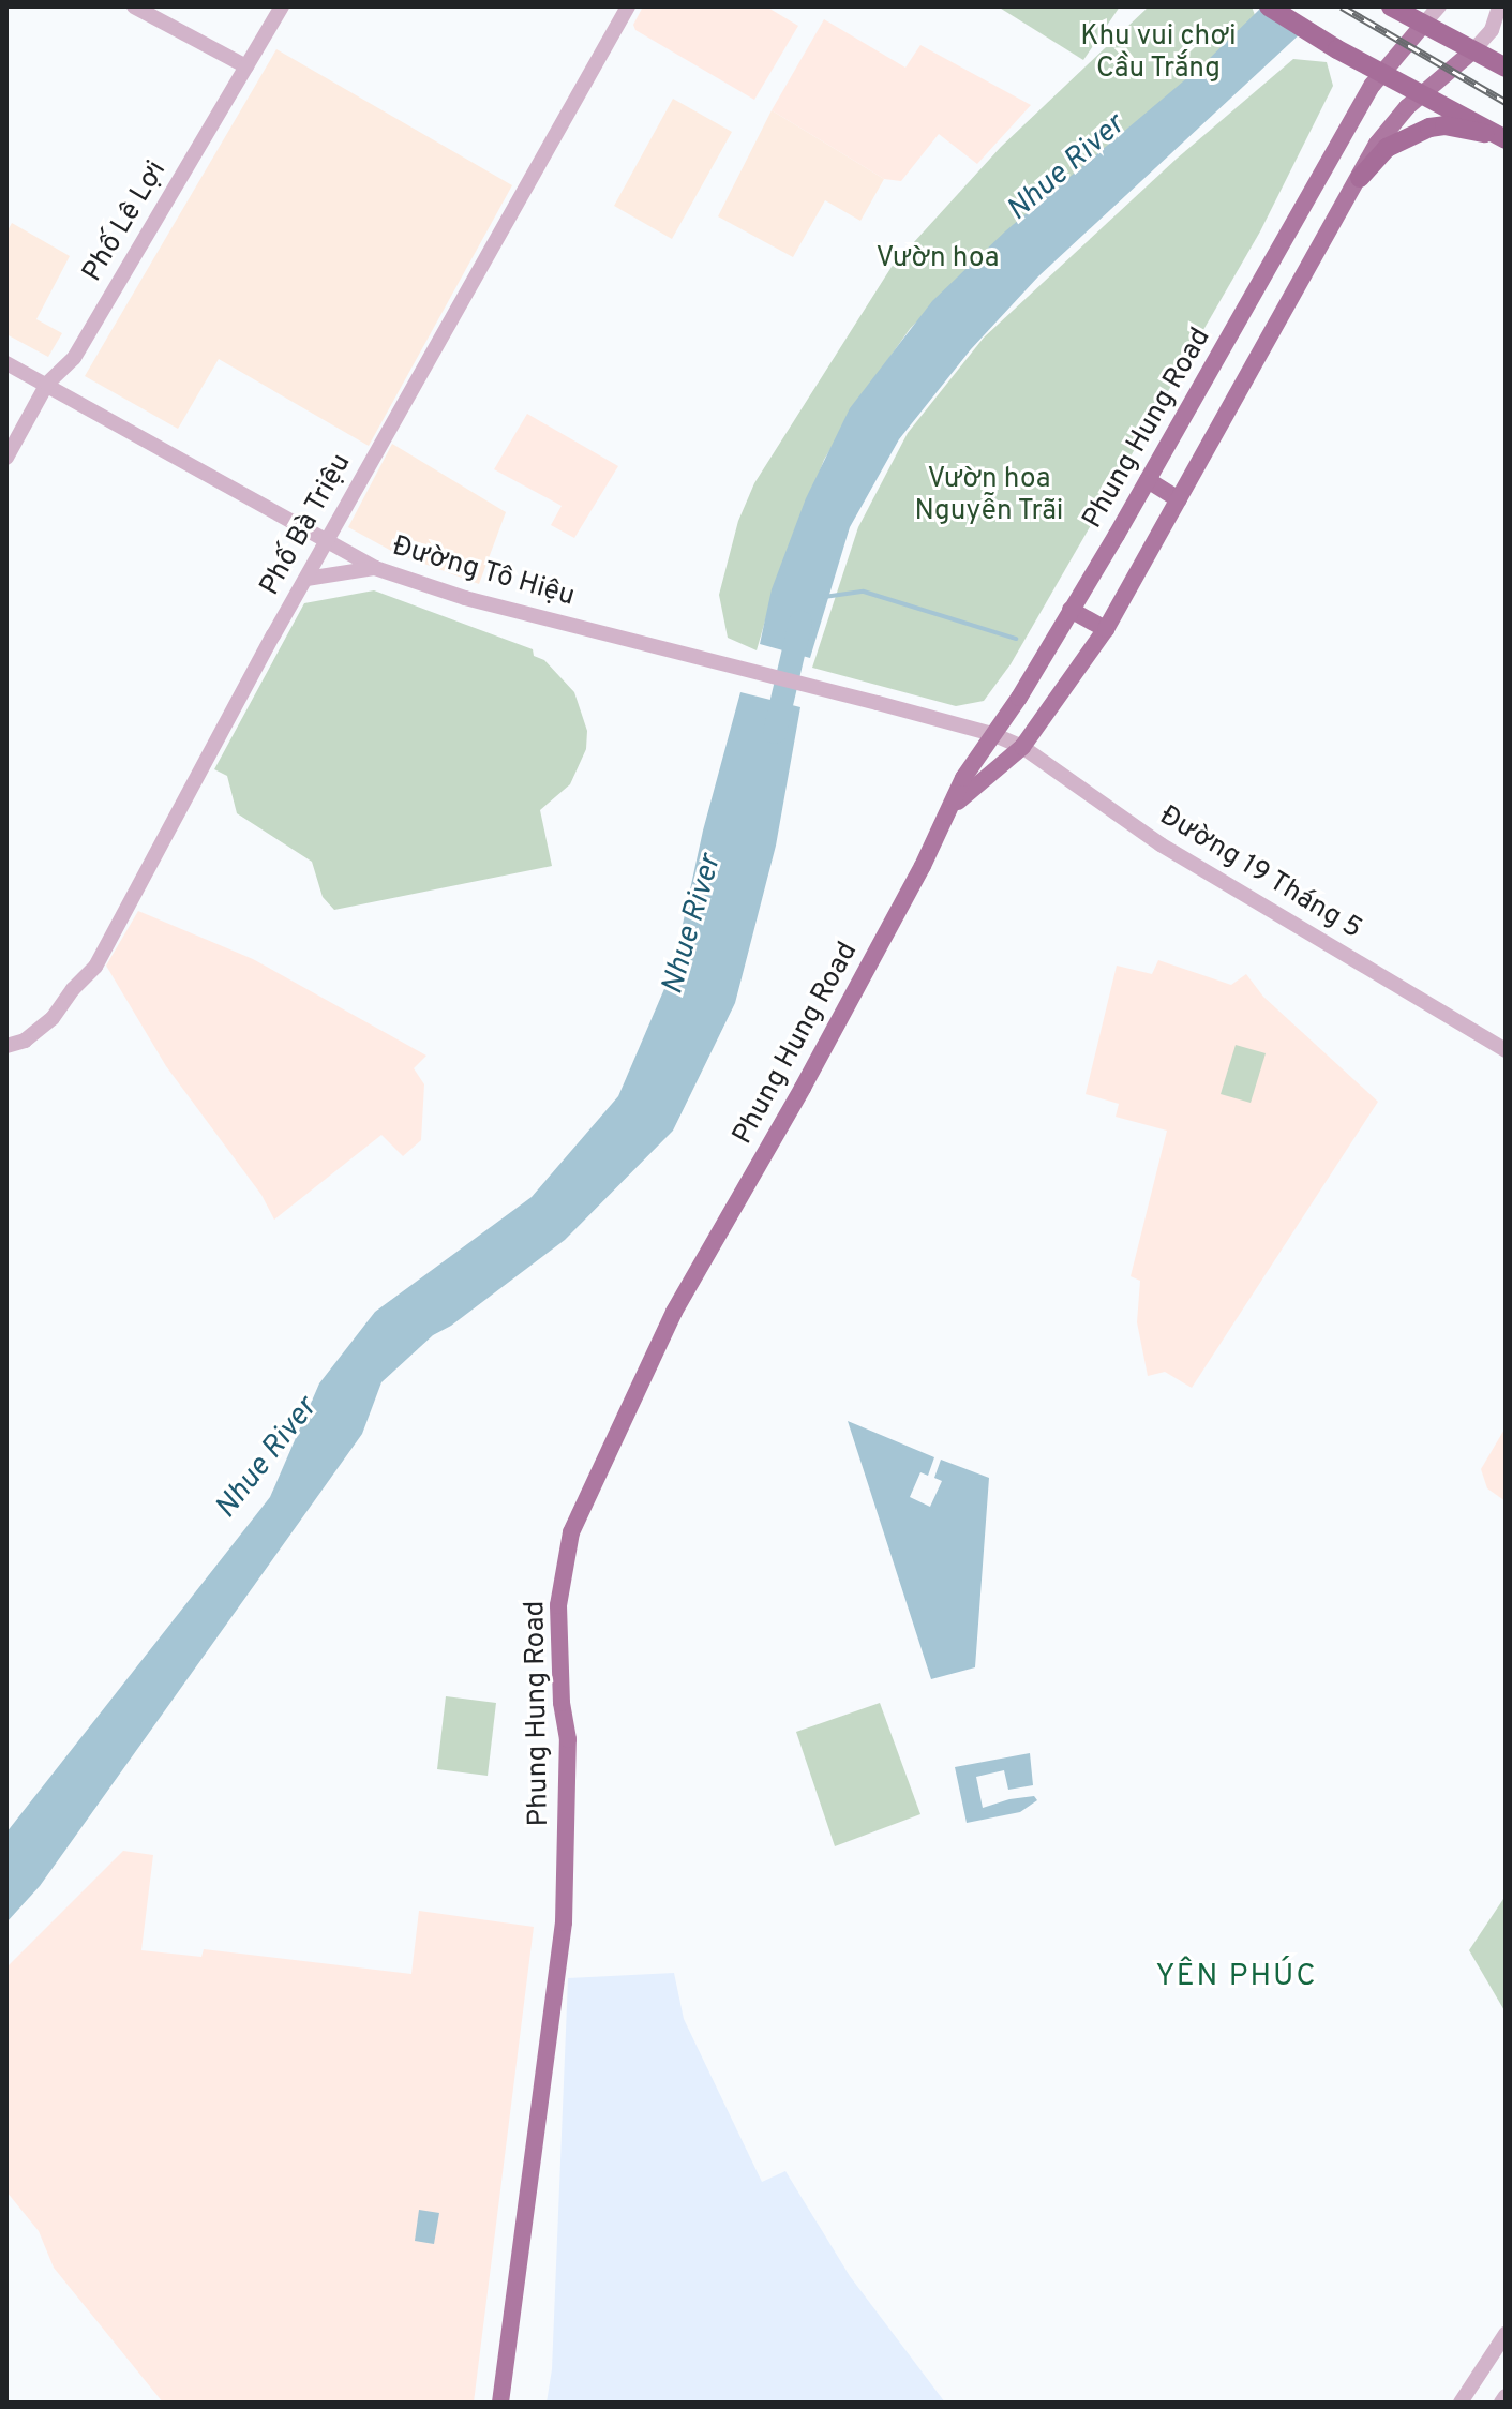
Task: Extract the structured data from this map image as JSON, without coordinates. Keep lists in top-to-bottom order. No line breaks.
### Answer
{"streets":{"main road":["Phung Hung Road"],"street":["Phố Lê Lợi","Phố Bà Triệu","Đường Tô Hiệu","Đường 19 Tháng 5"]},"crossings":[["Phố Lê Lợi","Đường Tô Hiệu"],["Phung Hung Road","Đường Tô Hiệu"],["Phung Hung Road","Đường 19 Tháng 5"],["Phố Bà Triệu","Đường Tô Hiệu"],["Đường Tô Hiệu","Đường 19 Tháng 5"]],"districts":["YÊN PHÚC"],"water":["Nhue River"],"parks":["Khu vui chơi Cầu Trắng","Vườn hoa","Vườn hoa Nguyễn Trãi"]}
